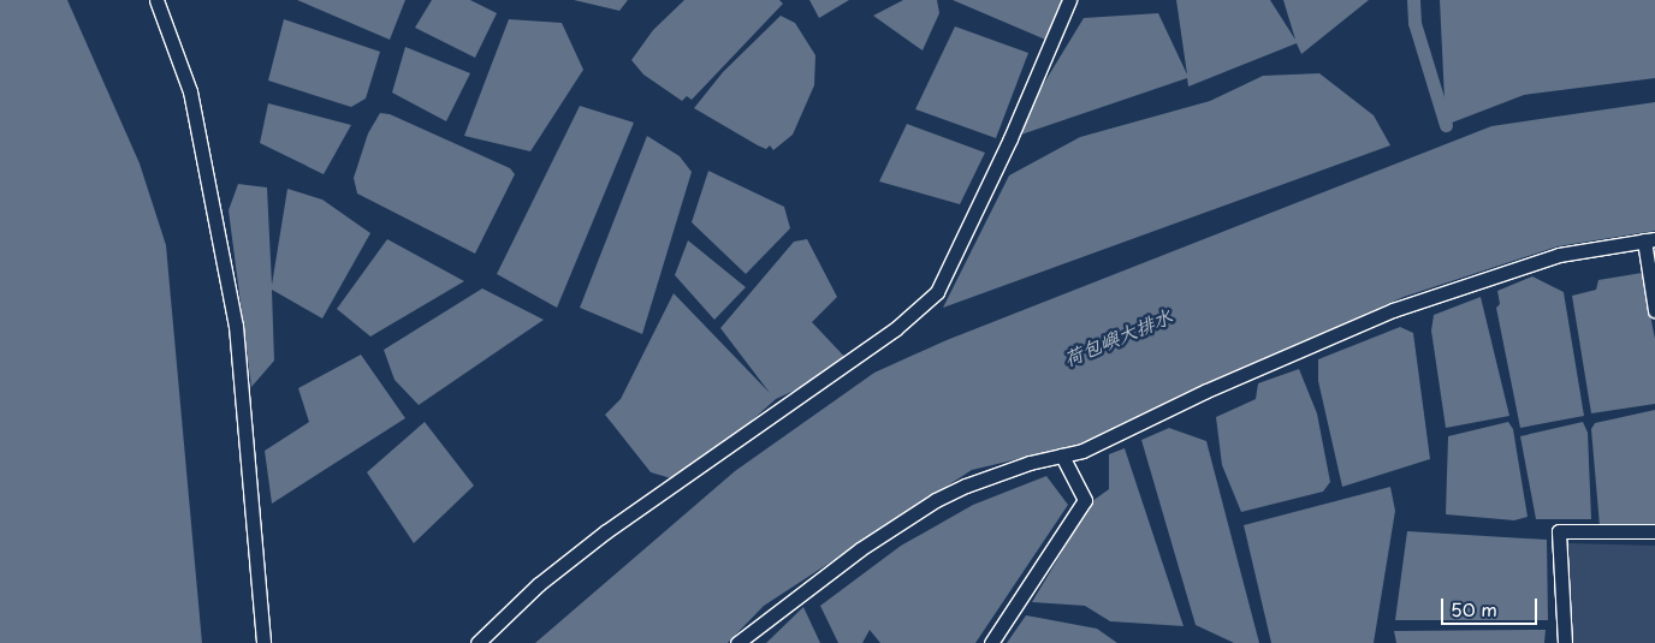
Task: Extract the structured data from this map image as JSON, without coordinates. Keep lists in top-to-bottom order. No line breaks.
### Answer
{"water":["荷包嶼大排水"],"scale_bar":"50 m"}
